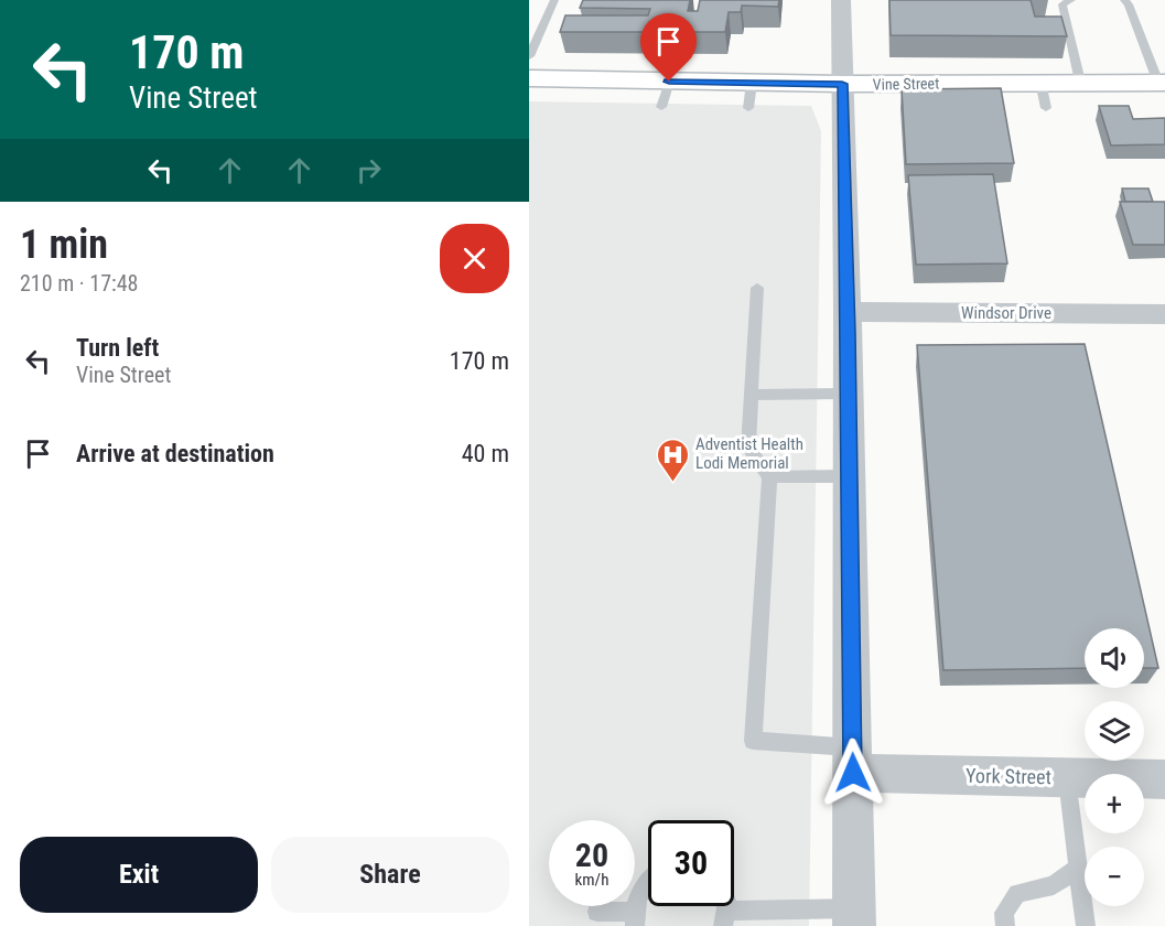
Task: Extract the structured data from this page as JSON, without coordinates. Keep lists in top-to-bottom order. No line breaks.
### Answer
{"streets":{"street":["Vine Street","Windsor Drive","York Street"]},"places":{"hospital":["Adventist Health Lodi Memorial"]},"page":{"turn":["170 m","Vine Street"],"heading":["1 min","210 m · 17:48"],"list":[{"name":"Turn left","note":"Vine Street","value":"170 m"},{"name":"Arrive at destination","value":"40 m"}],"map_buttons":["+","−"],"speed":"20 km/h","limit":"30","buttons":["Exit","Share"]}}
